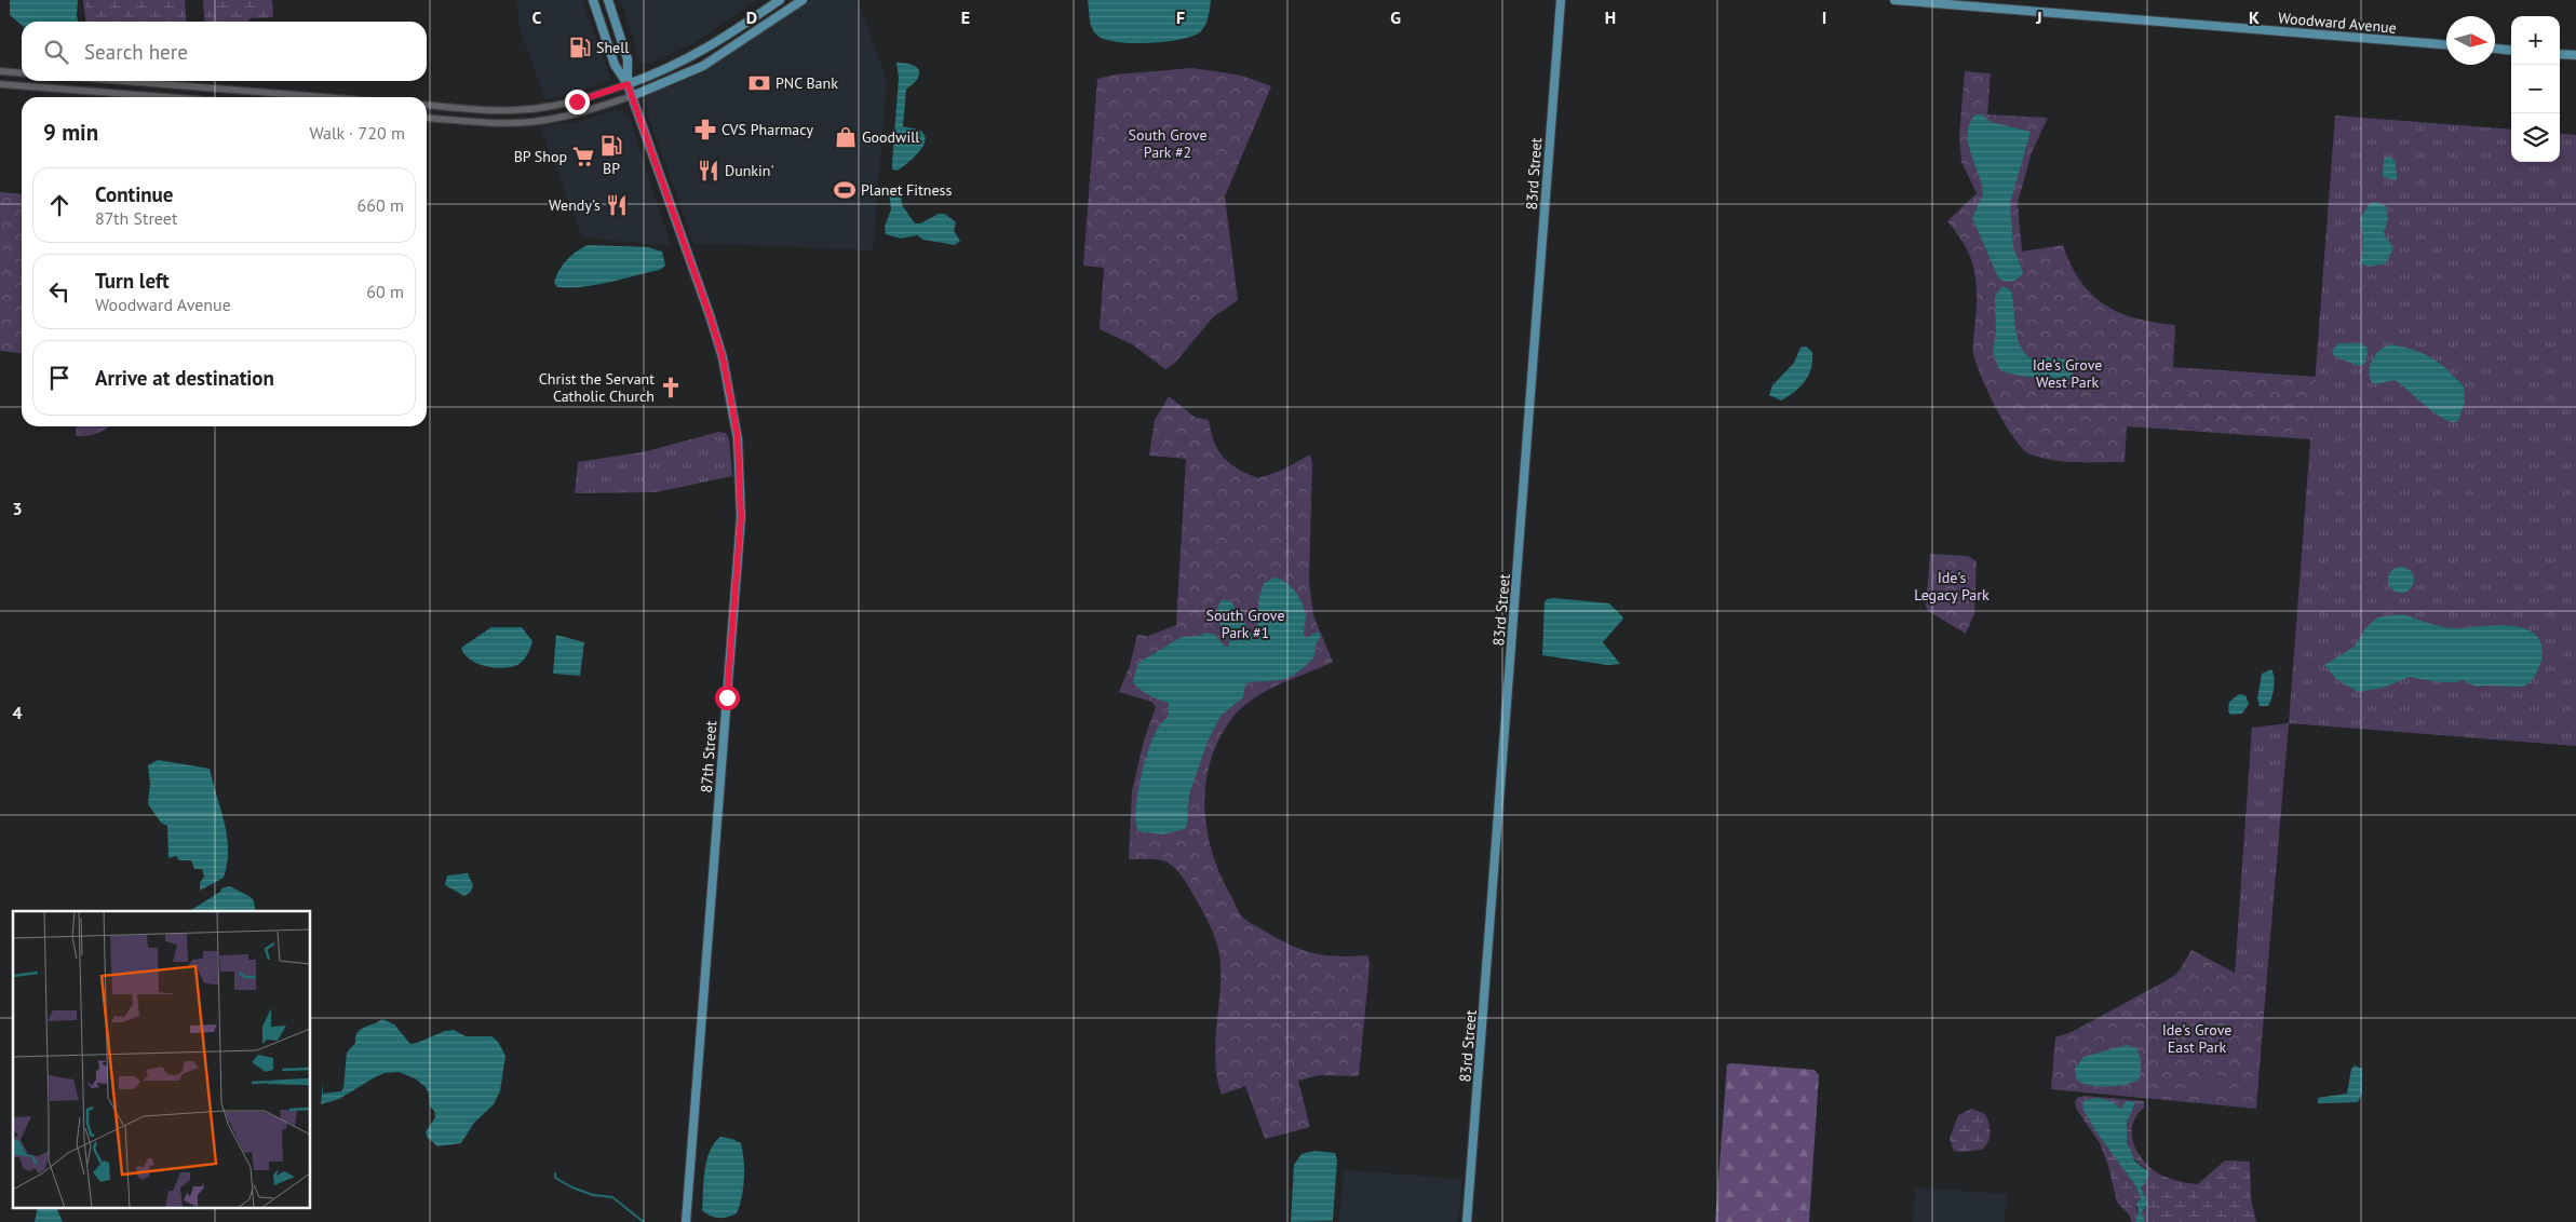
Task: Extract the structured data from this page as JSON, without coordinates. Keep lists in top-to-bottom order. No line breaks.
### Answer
{"streets":{"main road":["Woodward Avenue","83rd Street","87th Street"]},"parks":["South Grove Park #2","Ide's Grove West Park","Ide's Legacy Park","South Grove Park #1","Ide's Grove East Park"],"places":{"fuel station":["Shell","BP"],"bank":["PNC Bank"],"pharmacy":["CVS Pharmacy"],"shop":["Goodwill"],"supermarket":["BP Shop"],"restaurant":["Dunkin'","Wendy's"],"sports":["Planet Fitness"],"church":["Christ the Servant Catholic Church"]},"north":"right","page":{"map_buttons":["+","−"],"search":"Search here","heading":["9 min","Walk · 720 m"],"list":[["Continue","87th Street","660 m"],["Turn left","Woodward Avenue","60 m"],"Arrive at destination"]},"grid":{"columns":["C","D","E","F","G","H","I","J","K"],"rows":["3","4"]}}
